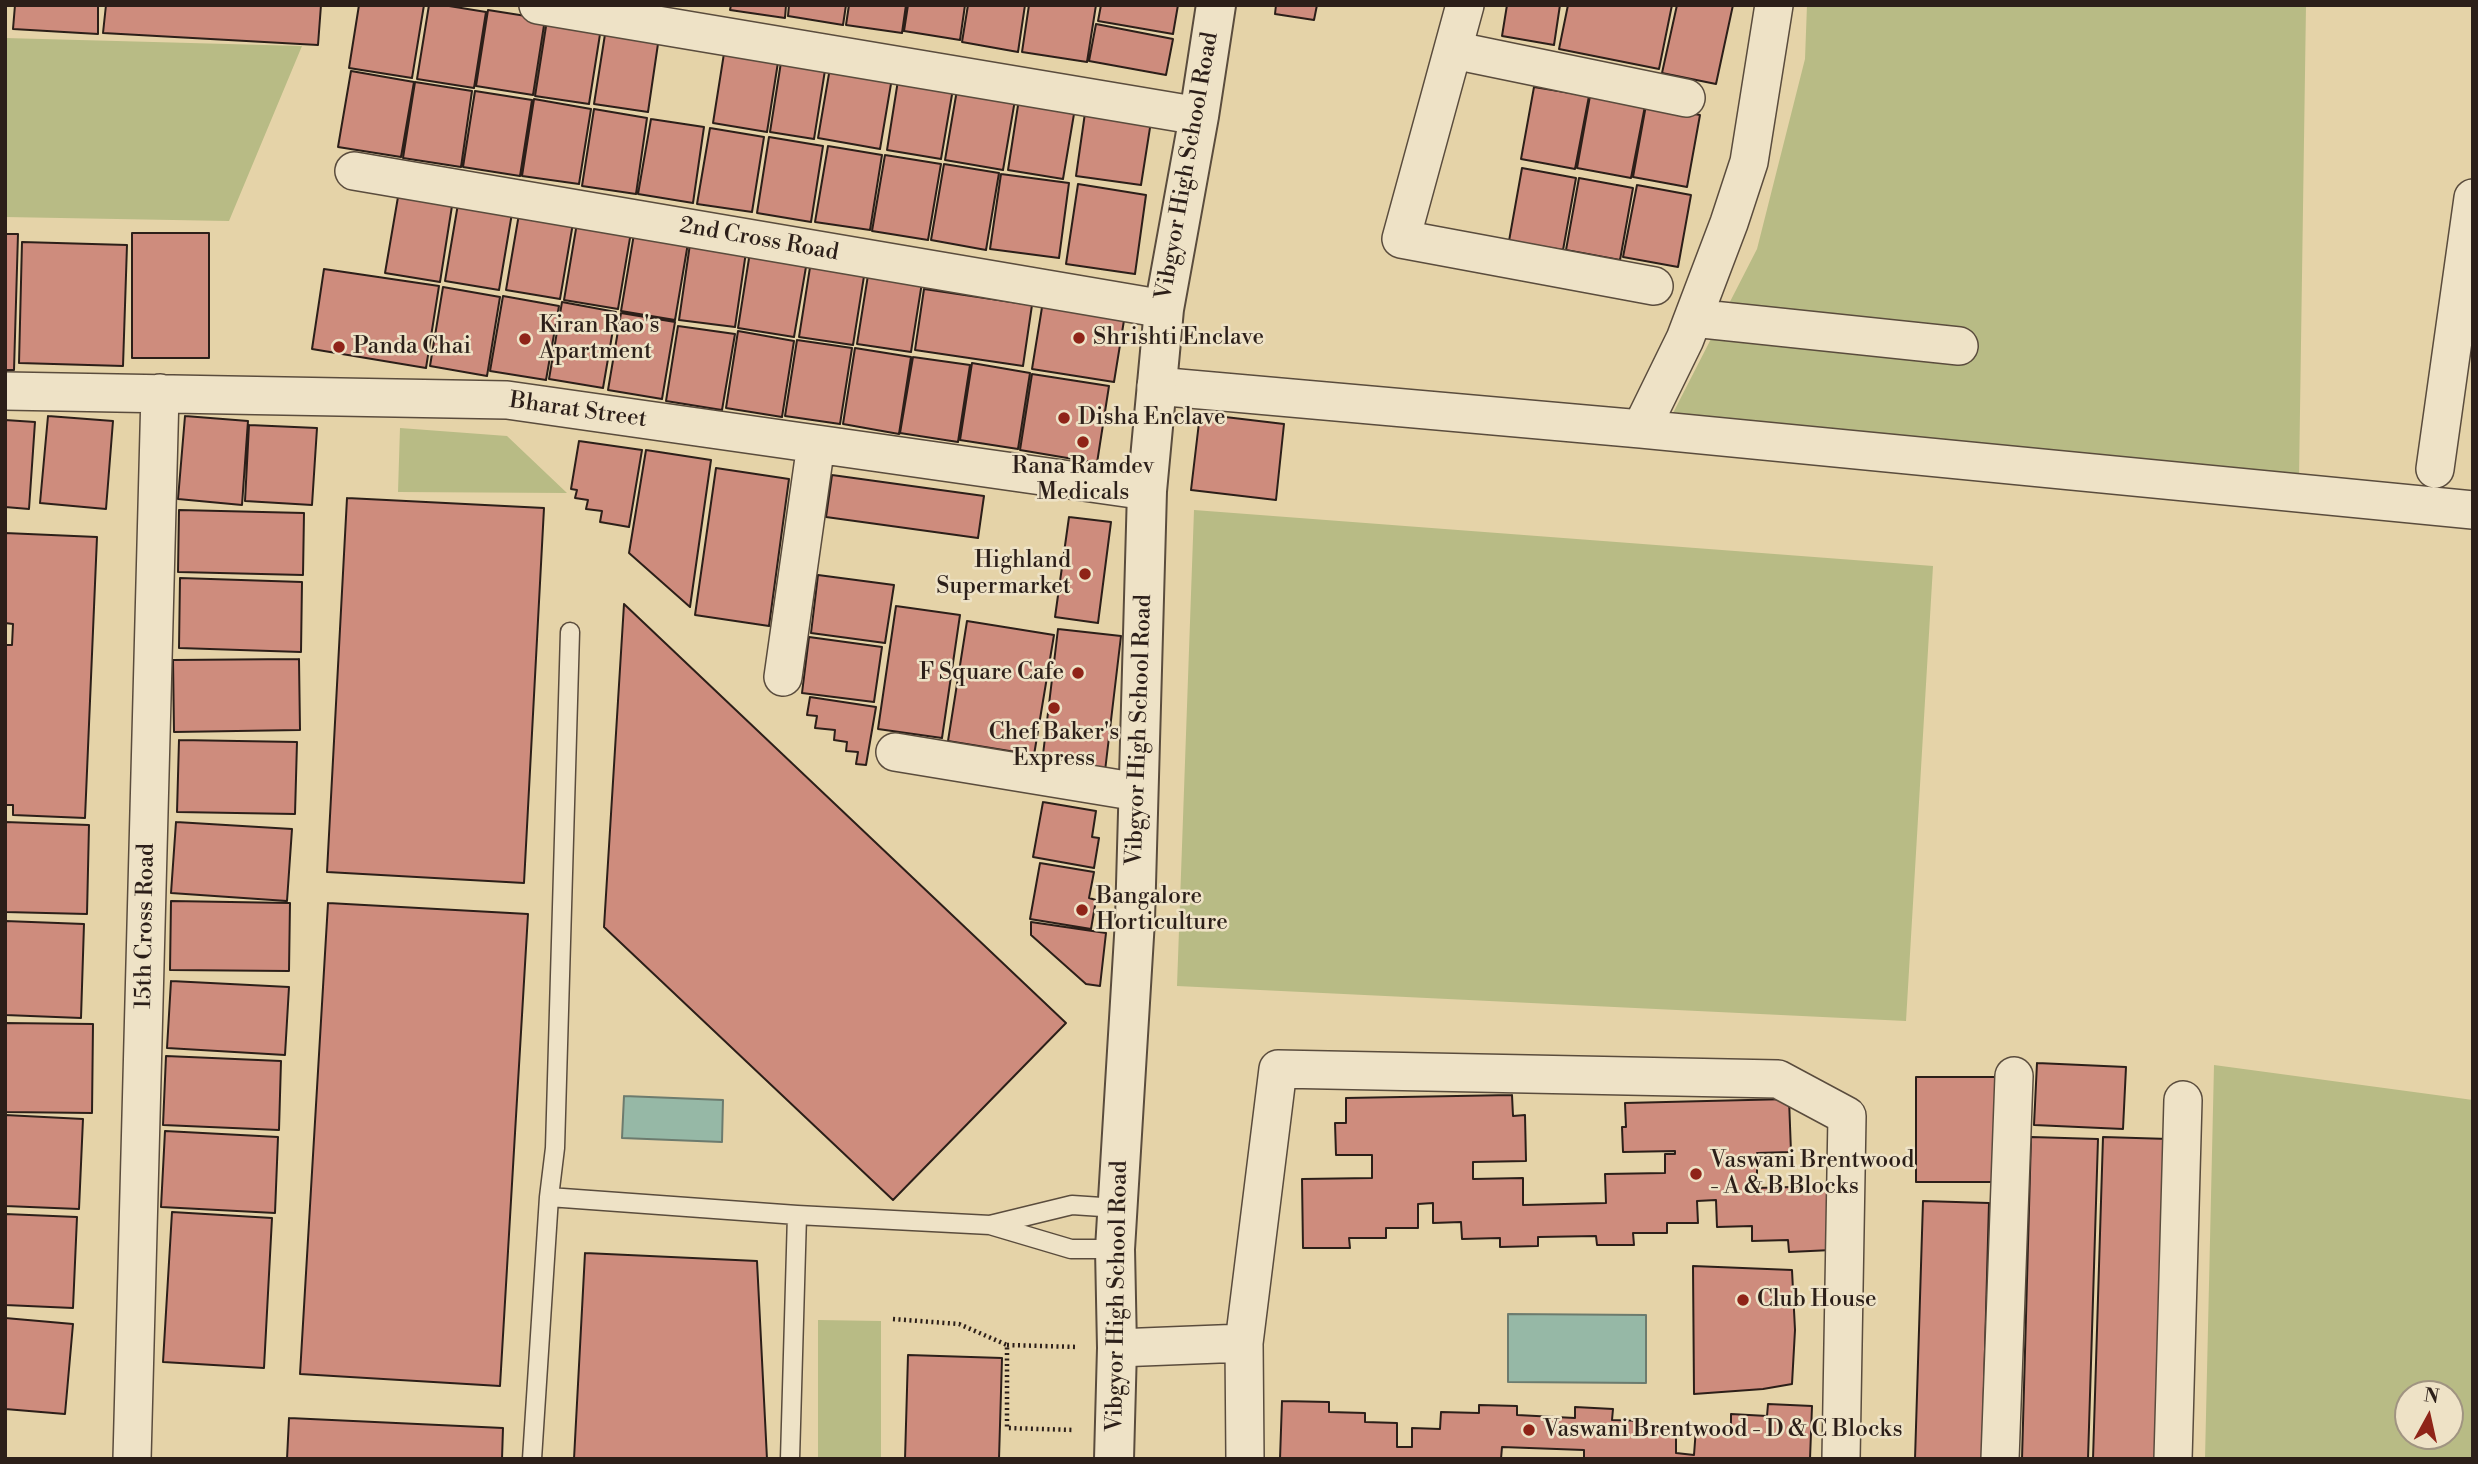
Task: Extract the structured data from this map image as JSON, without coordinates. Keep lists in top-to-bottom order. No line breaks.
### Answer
{"streets":{"street":["Vibgyor High School Road","2nd Cross Road","Bharat Street","15th Cross Road"]},"crossings":[["Vibgyor High School Road","2nd Cross Road"],["Vibgyor High School Road","Bharat Street"],["Bharat Street","15th Cross Road"]],"places":["Shrishti Enclave","Kiran Rao's Apartment","Panda Chai","Disha Enclave","Rana Ramdev Medicals","Highland Supermarket","F Square Cafe","Chef Baker's Express","Bangalore Horticulture","Vaswani Brentwood - A & B Blocks","Club House","Vaswani Brentwood - D & C Blocks"],"north":"top"}
